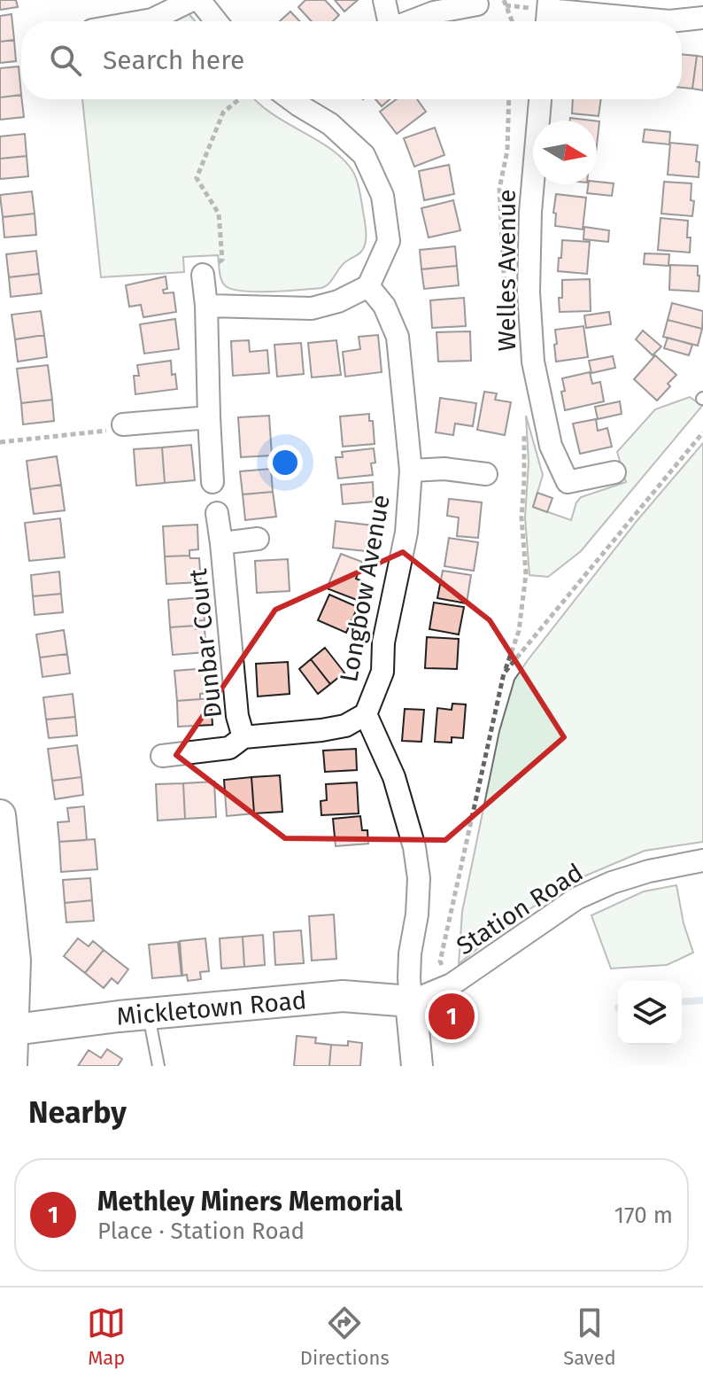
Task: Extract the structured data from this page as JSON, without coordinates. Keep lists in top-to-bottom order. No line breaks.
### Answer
{"streets":{"street":["Welles Avenue","Longbow Avenue","Dunbar Court","Station Road","Mickletown Road"]},"crossings":[["Longbow Avenue","Dunbar Court"],["Longbow Avenue","Station Road"],["Longbow Avenue","Mickletown Road"],["Station Road","Mickletown Road"]],"north":"right","page":{"search":"Search here","pins":"1","heading":"Nearby","list":[{"mark":"1","name":"Methley Miners Memorial","note":"Place · Station Road","value":"170 m"}],"nav":["Map","Directions","Saved"]}}
